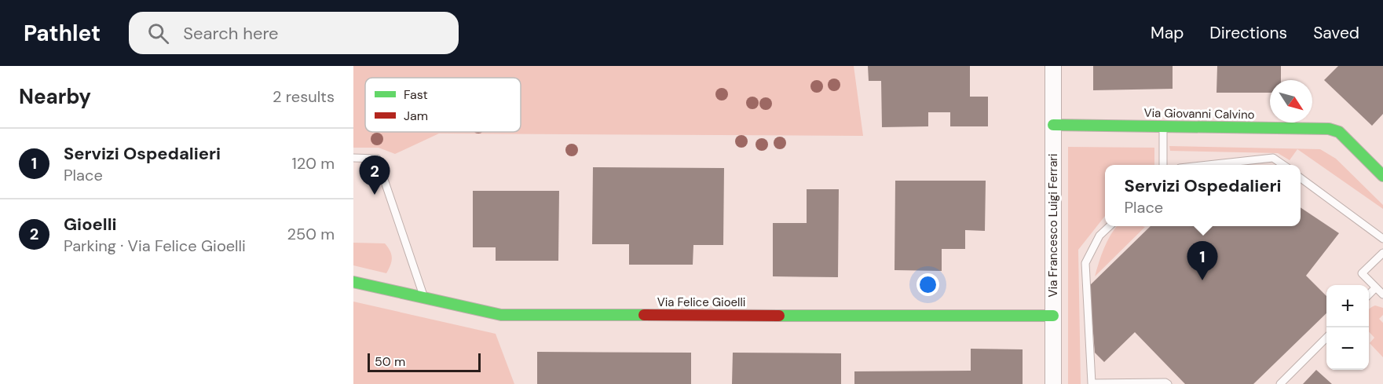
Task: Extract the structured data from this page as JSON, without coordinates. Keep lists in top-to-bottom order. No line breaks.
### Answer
{"streets":{"street":["Via Giovanni Calvino","Via Francesco Luigi Ferrari","Via Felice Gioelli"]},"crossings":[["Via Giovanni Calvino","Via Francesco Luigi Ferrari"],["Via Francesco Luigi Ferrari","Via Felice Gioelli"]],"legend":["Fast","Jam"],"scale_bar":"50 m","north":"bottom right","page":{"header":"Pathlet","search":"Search here","nav":["Map","Directions","Saved"],"heading":["Nearby","2 results"],"list":[{"mark":"1","name":"Servizi Ospedalieri","note":"Place","value":"120 m"},{"mark":"2","name":"Gioelli","note":"Parking · Via Felice Gioelli","value":"250 m"}],"pins":["2","1"],"popup":["Servizi Ospedalieri","Place"],"map_buttons":["+","−"],"scale":"50 m"}}
